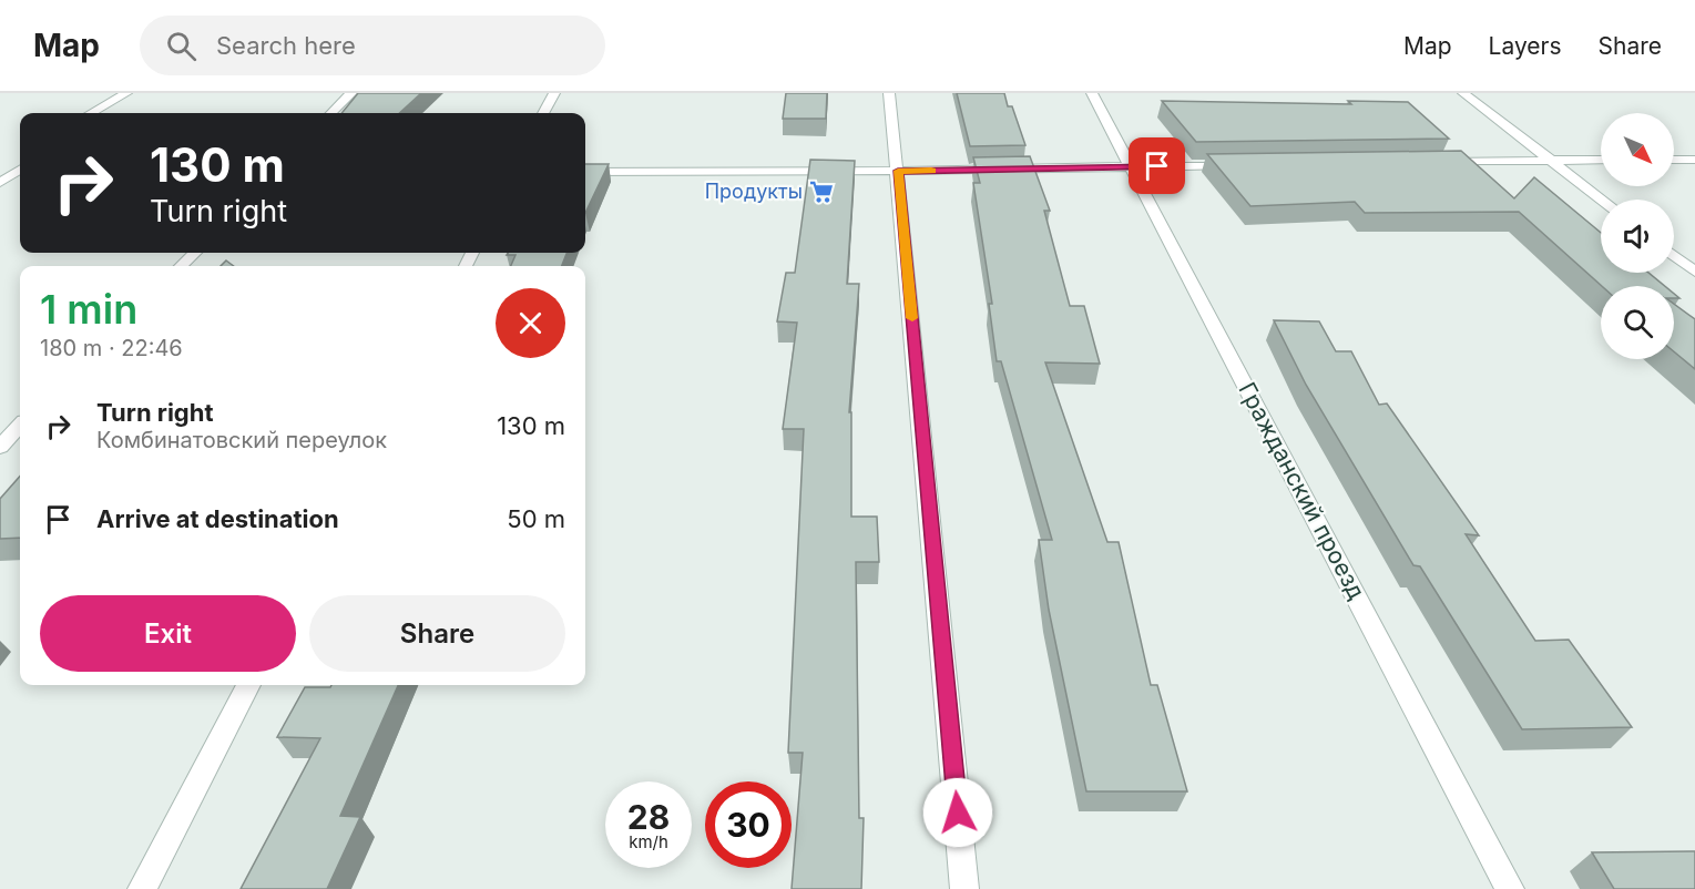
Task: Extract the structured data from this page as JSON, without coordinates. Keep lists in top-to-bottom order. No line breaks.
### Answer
{"streets":{"street":["Гражданский проезд"]},"places":{"supermarket":["Продукты"]},"north":"bottom right","page":{"header":"Map","search":"Search here","nav":["Map","Layers","Share"],"turn":["130 m","Turn right"],"heading":["1 min","180 m · 22:46"],"list":[{"name":"Turn right","note":"Комбинатовский переулок","value":"130 m"},{"name":"Arrive at destination","value":"50 m"}],"buttons":["Exit","Share"],"speed":"28 km/h","limit":"30"}}
